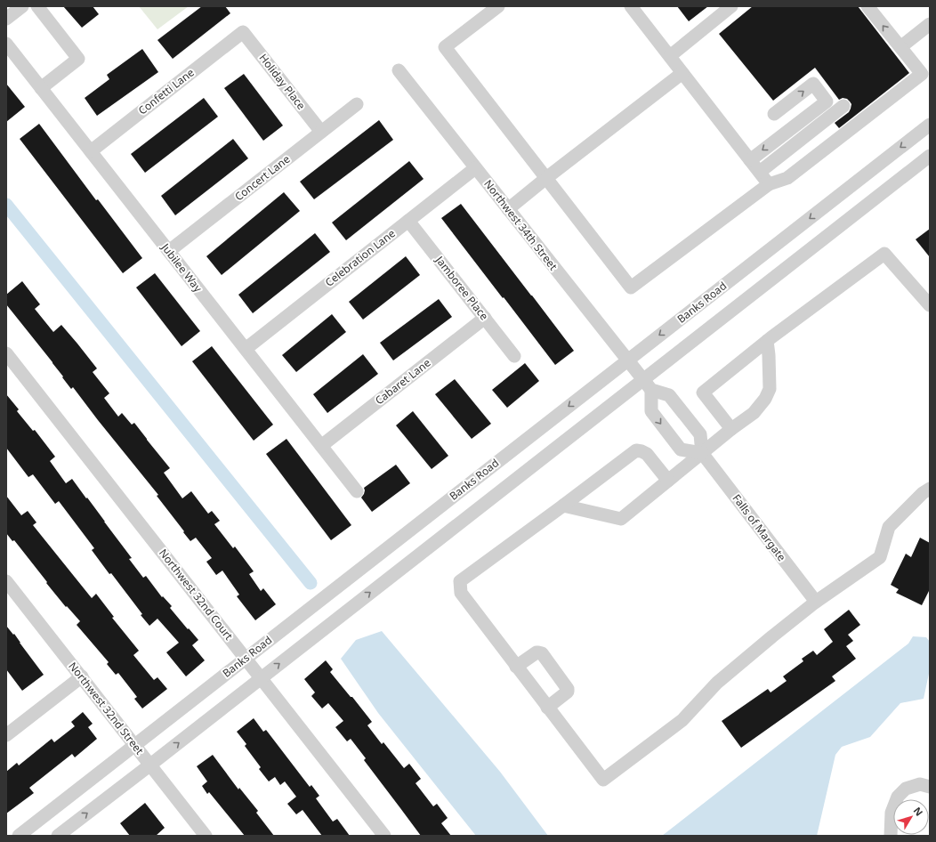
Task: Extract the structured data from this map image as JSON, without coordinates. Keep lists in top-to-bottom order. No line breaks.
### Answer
{"streets":{"street":["Holiday Place","Confetti Lane","Concert Lane","Northwest 34th Street","Celebration Lane","Jubilee Way","Jamboree Place","Banks Road","Cabaret Lane","Falls of Margate","Northwest 32nd Court","Northwest 32nd Street"]},"crossings":[["Holiday Place","Confetti Lane"],["Holiday Place","Concert Lane"],["Confetti Lane","Jubilee Way"],["Concert Lane","Jubilee Way"],["Northwest 34th Street","Celebration Lane"],["Northwest 34th Street","Banks Road"],["Celebration Lane","Jubilee Way"],["Celebration Lane","Jamboree Place"],["Jubilee Way","Cabaret Lane"],["Jamboree Place","Cabaret Lane"],["Banks Road","Northwest 32nd Court"],["Banks Road","Northwest 32nd Street"]],"north":"top right"}
